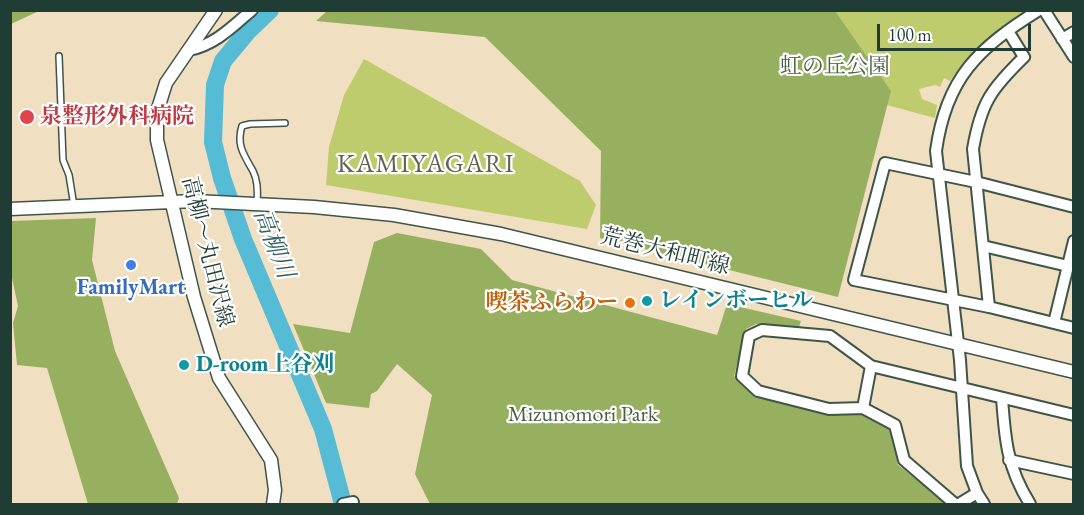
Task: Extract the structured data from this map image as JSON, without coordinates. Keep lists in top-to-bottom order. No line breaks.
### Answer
{"streets":{"street":["高柳～丸田沢線","荒巻大和町線"]},"crossings":[["高柳～丸田沢線","荒巻大和町線"]],"districts":["KAMIYAGARI"],"water":["高柳川"],"parks":["虹の丘公園","Mizunomori Park"],"places":["泉整形外科病院","FamilyMart","レインボーヒル","喫茶ふらわー","D-room上谷刈"],"scale_bar":"100 m"}
